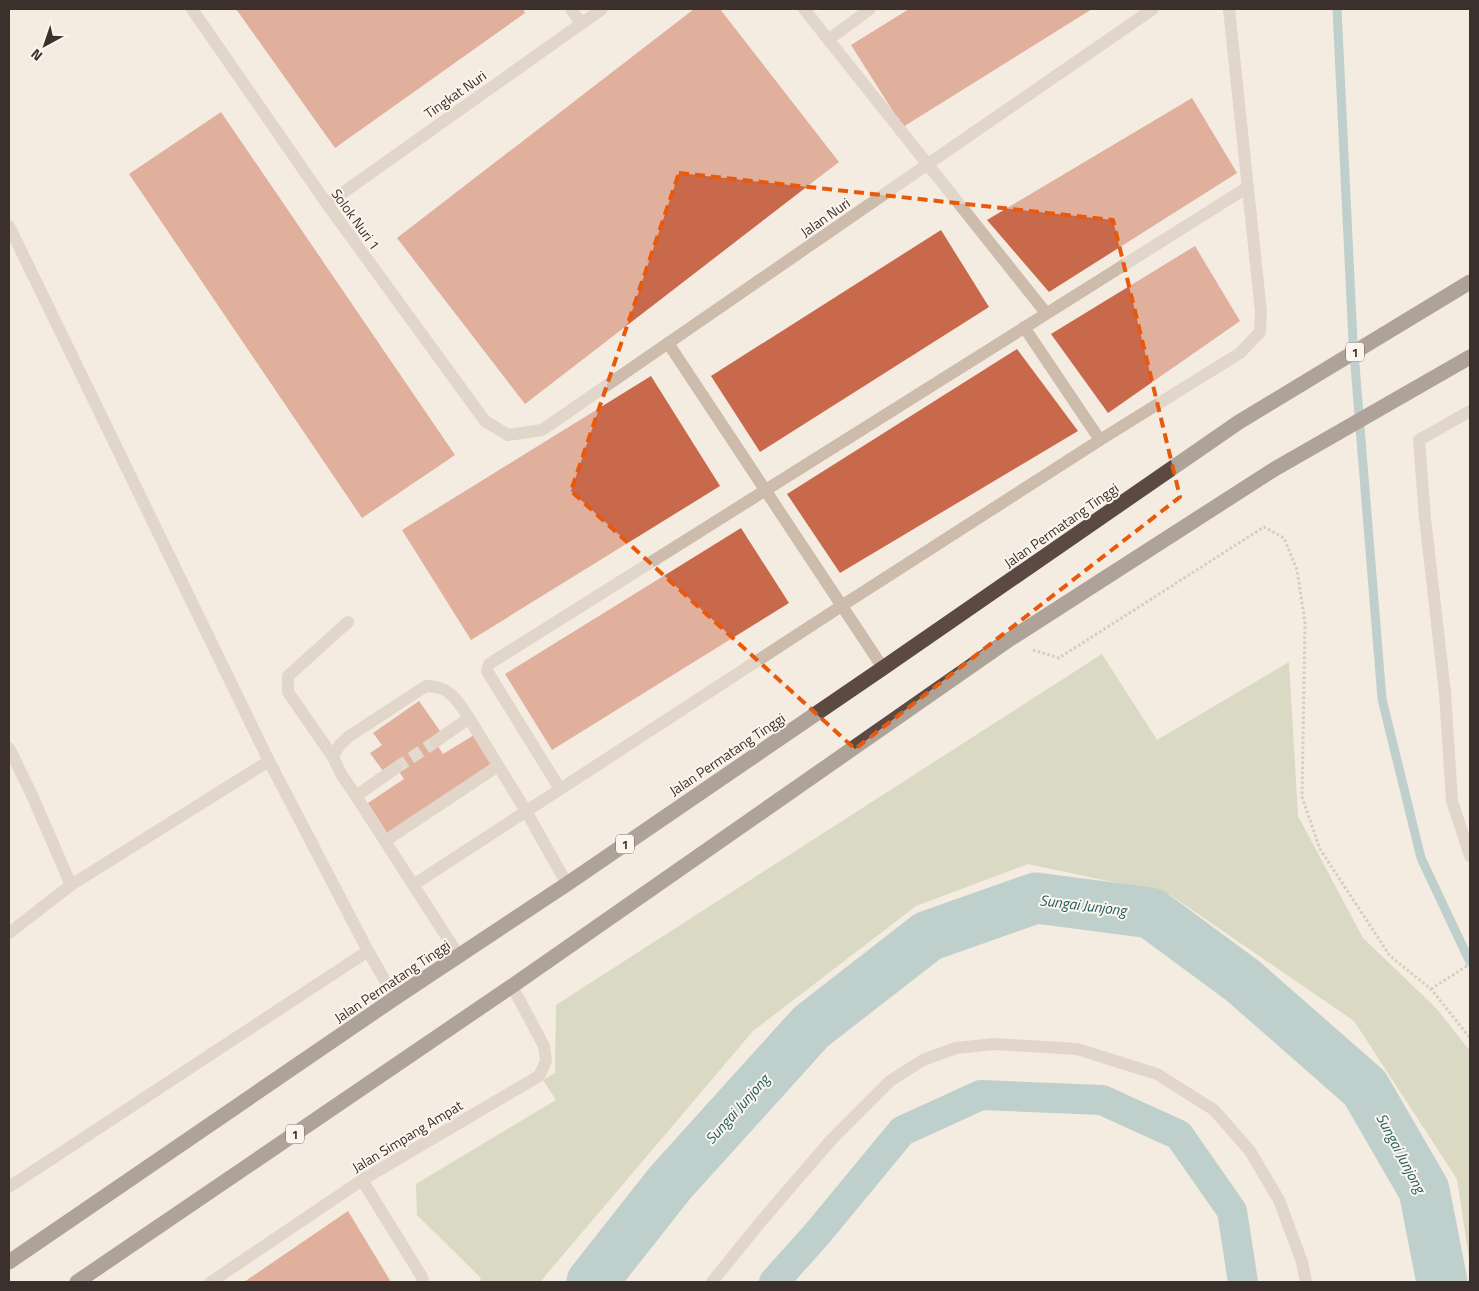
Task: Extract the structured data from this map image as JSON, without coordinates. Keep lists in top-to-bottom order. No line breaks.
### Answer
{"streets":{"highway":["1","Jalan Permatang Tinggi"],"street":["Tingkat Nuri","Jalan Nuri","Solok Nuri 1","Jalan Simpang Ampat"]},"crossings":[["Tingkat Nuri","Solok Nuri 1"],["Jalan Nuri","Solok Nuri 1"],["1","Jalan Simpang Ampat"]],"water":["Sungai Junjong"],"north":"bottom left"}
